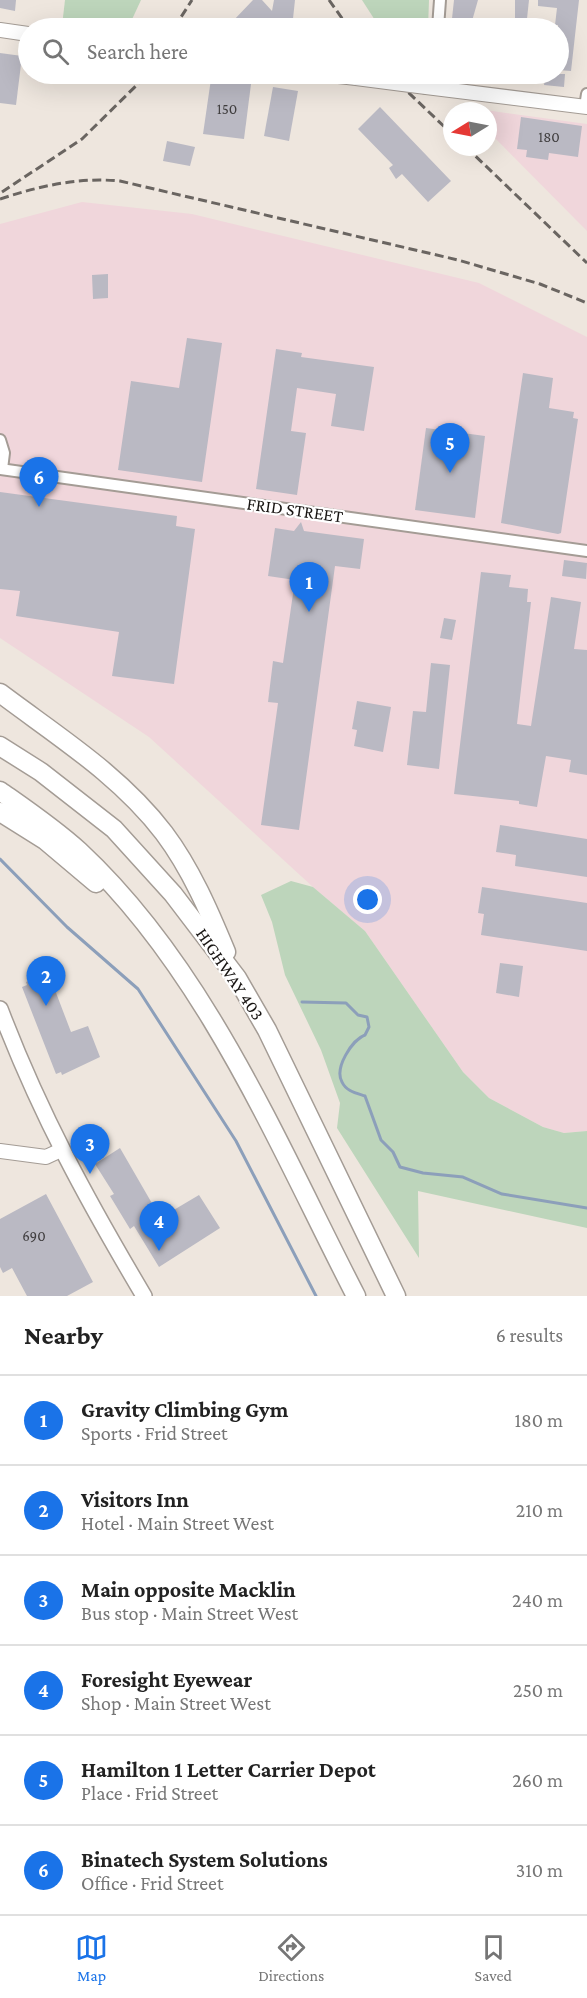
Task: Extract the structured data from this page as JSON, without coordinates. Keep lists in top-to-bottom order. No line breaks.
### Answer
{"streets":{"highway":["HIGHWAY 403"],"street":["FRID STREET"]},"house_numbers":["150","180","690"],"north":"left","page":{"search":"Search here","pins":["5","6","1","2","3","4"],"heading":["Nearby","6 results"],"list":[{"mark":"1","name":"Gravity Climbing Gym","note":"Sports · Frid Street","value":"180 m"},{"mark":"2","name":"Visitors Inn","note":"Hotel · Main Street West","value":"210 m"},{"mark":"3","name":"Main opposite Macklin","note":"Bus stop · Main Street West","value":"240 m"},{"mark":"4","name":"Foresight Eyewear","note":"Shop · Main Street West","value":"250 m"},{"mark":"5","name":"Hamilton 1 Letter Carrier Depot","note":"Place · Frid Street","value":"260 m"},{"mark":"6","name":"Binatech System Solutions","note":"Office · Frid Street","value":"310 m"}],"nav":["Map","Directions","Saved"]}}
